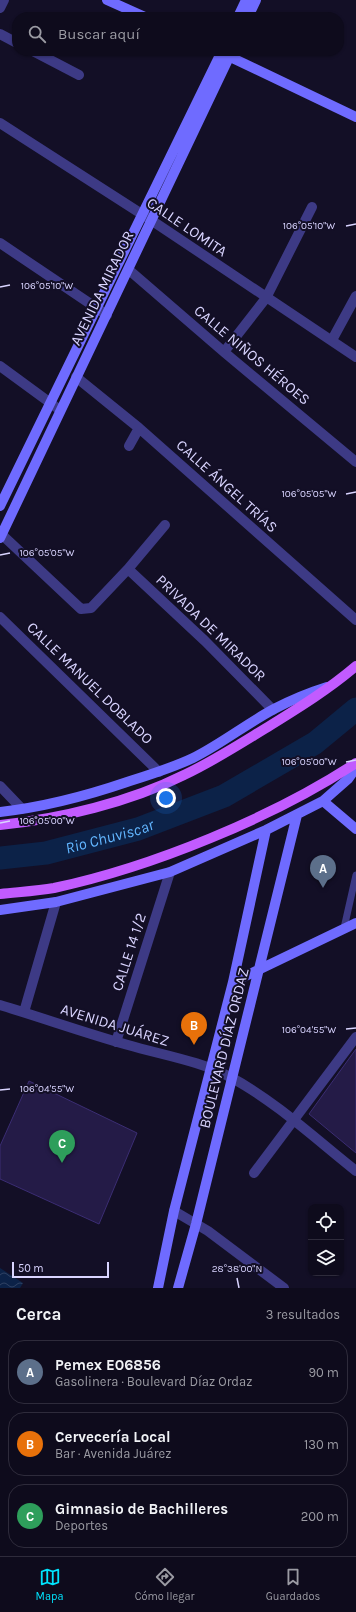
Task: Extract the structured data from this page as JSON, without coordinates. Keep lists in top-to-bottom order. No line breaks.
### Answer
{"streets":{"main road":["AVENIDA MIRADOR","BOULEVARD DÍAZ ORDAZ"],"street":["CALLE LOMITA","CALLE NIÑOS HÉROES","CALLE ÁNGEL TRÍAS","PRIVADA DE MIRADOR","CALLE MANUEL DOBLADO","CALLE 14 1/2","AVENIDA JUÁREZ"]},"crossings":[["CALLE LOMITA","AVENIDA MIRADOR"],["AVENIDA MIRADOR","CALLE NIÑOS HÉROES"],["AVENIDA MIRADOR","CALLE ÁNGEL TRÍAS"],["CALLE 14 1/2","AVENIDA JUÁREZ"],["AVENIDA JUÁREZ","BOULEVARD DÍAZ ORDAZ"]],"water":["Rio Chuviscar"],"scale_bar":"50 m","page":{"search":"Buscar aquí","pins":["A","B","C"],"scale":"50 m","heading":["Cerca","3 resultados"],"list":[{"mark":"A","name":"Pemex E06856","note":"Gasolinera · Boulevard Díaz Ordaz","value":"90 m"},{"mark":"B","name":"Cervecería Local","note":"Bar · Avenida Juárez","value":"130 m"},{"mark":"C","name":"Gimnasio de Bachilleres","note":"Deportes","value":"200 m"}],"nav":["Mapa","Cómo llegar","Guardados"]},"coordinates":["106°05'10\"W","106°05'05\"W","106°05'00\"W","106°04'55\"W","28°38'00\"N"]}
